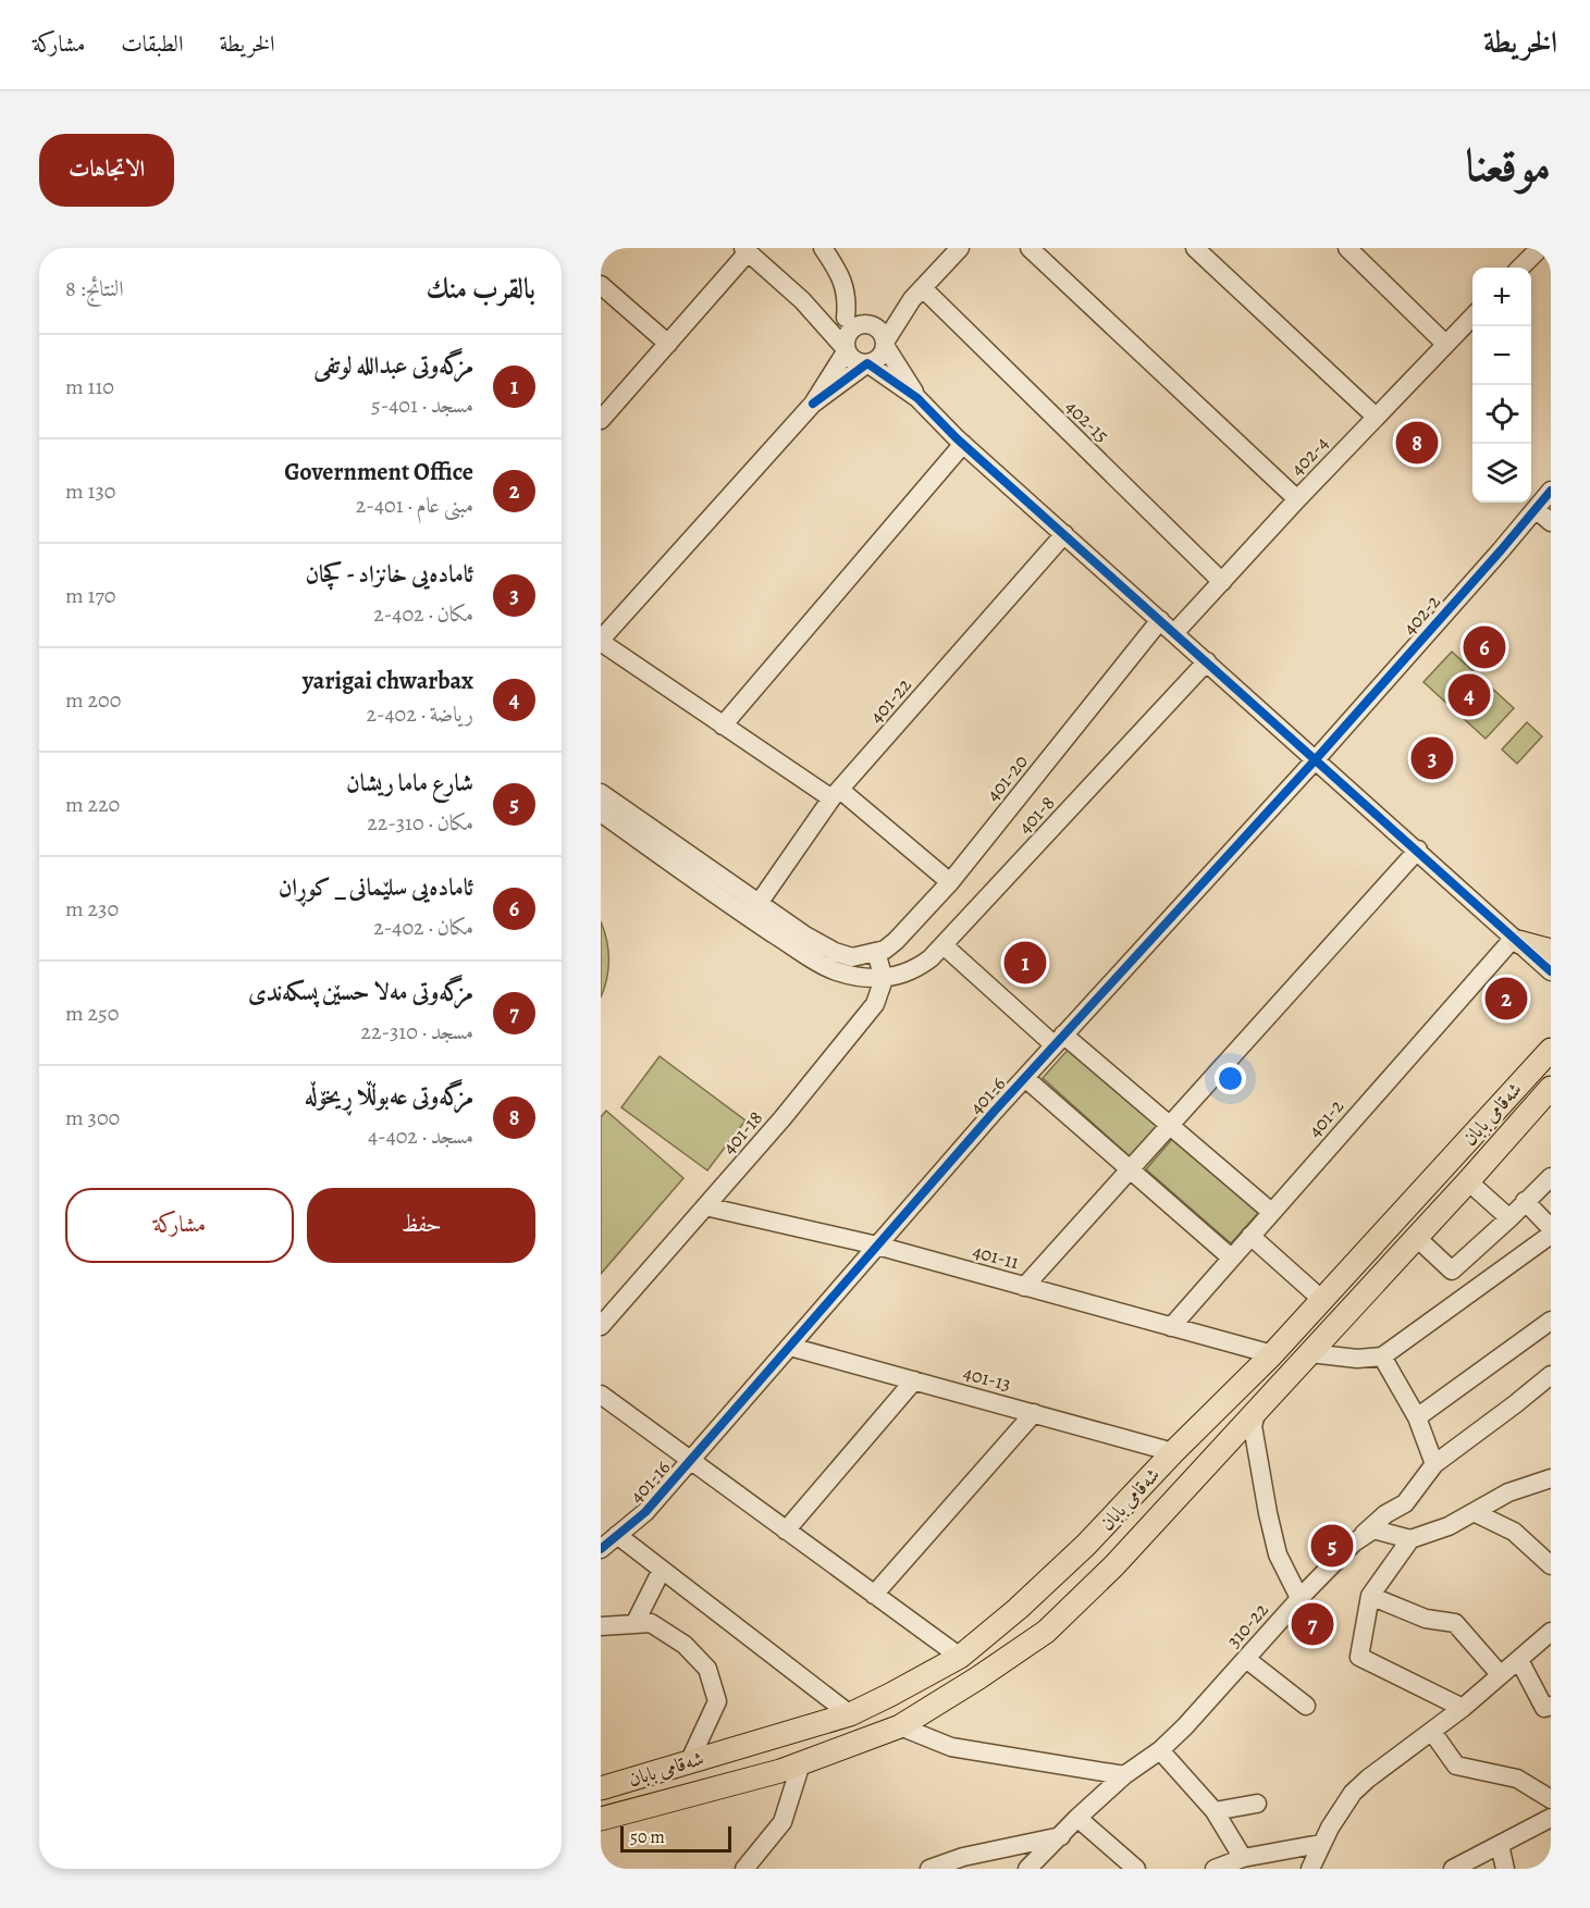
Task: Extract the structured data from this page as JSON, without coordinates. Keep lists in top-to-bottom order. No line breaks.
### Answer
{"streets":{"main road":["شەقامی بابان"],"street":["402-15","402-4","402-2","401-22","401-20","401-8","401-6","401-2","401-18","401-11","401-13","401-16","310-22"]},"crossings":[["402-15","402-4"],["402-2","401-6"],["401-8","401-18"],["401-6","401-11"],["401-6","401-13"],["401-6","401-16"],["شەقامی بابان","401-11"],["شەقامی بابان","401-13"],["401-2","401-11"],["401-18","401-11"]],"scale_bar":"50 m","page":{"header":"الخريطة","nav":["الخريطة","الطبقات","مشاركة"],"title":"موقعنا","buttons":["الاتجاهات",["حفظ","مشاركة"]],"heading":["بالقرب منك","النتائج: 8"],"map_buttons":["+","−"],"list":[{"mark":"1","name":"مزگەوتی عبداللە لوتفی","note":"مسجد · 401-5","value":"110 m"},{"mark":"2","name":"Government Office","note":"مبنى عام · 401-2","value":"130 m"},{"mark":"3","name":"ئامادەیی خانزاد - کچان","note":"مكان · 402-2","value":"170 m"},{"mark":"4","name":"yarigai chwarbax","note":"رياضة · 402-2","value":"200 m"},{"mark":"5","name":"شارع ماما ريشان","note":"مكان · 310-22","value":"220 m"},{"mark":"6","name":"ئامادەیی سلێمانی _ کوڕان","note":"مكان · 402-2","value":"230 m"},{"mark":"7","name":"مزگەوتی مەلا حسێن پسکەندی","note":"مسجد · 310-22","value":"250 m"},{"mark":"8","name":"مزگەوتی عەبوڵڵا ڕیخۆڵە","note":"مسجد · 402-4","value":"300 m"}],"pins":["8","6","4","3","1","2","5","7"],"scale":"50 m"}}
